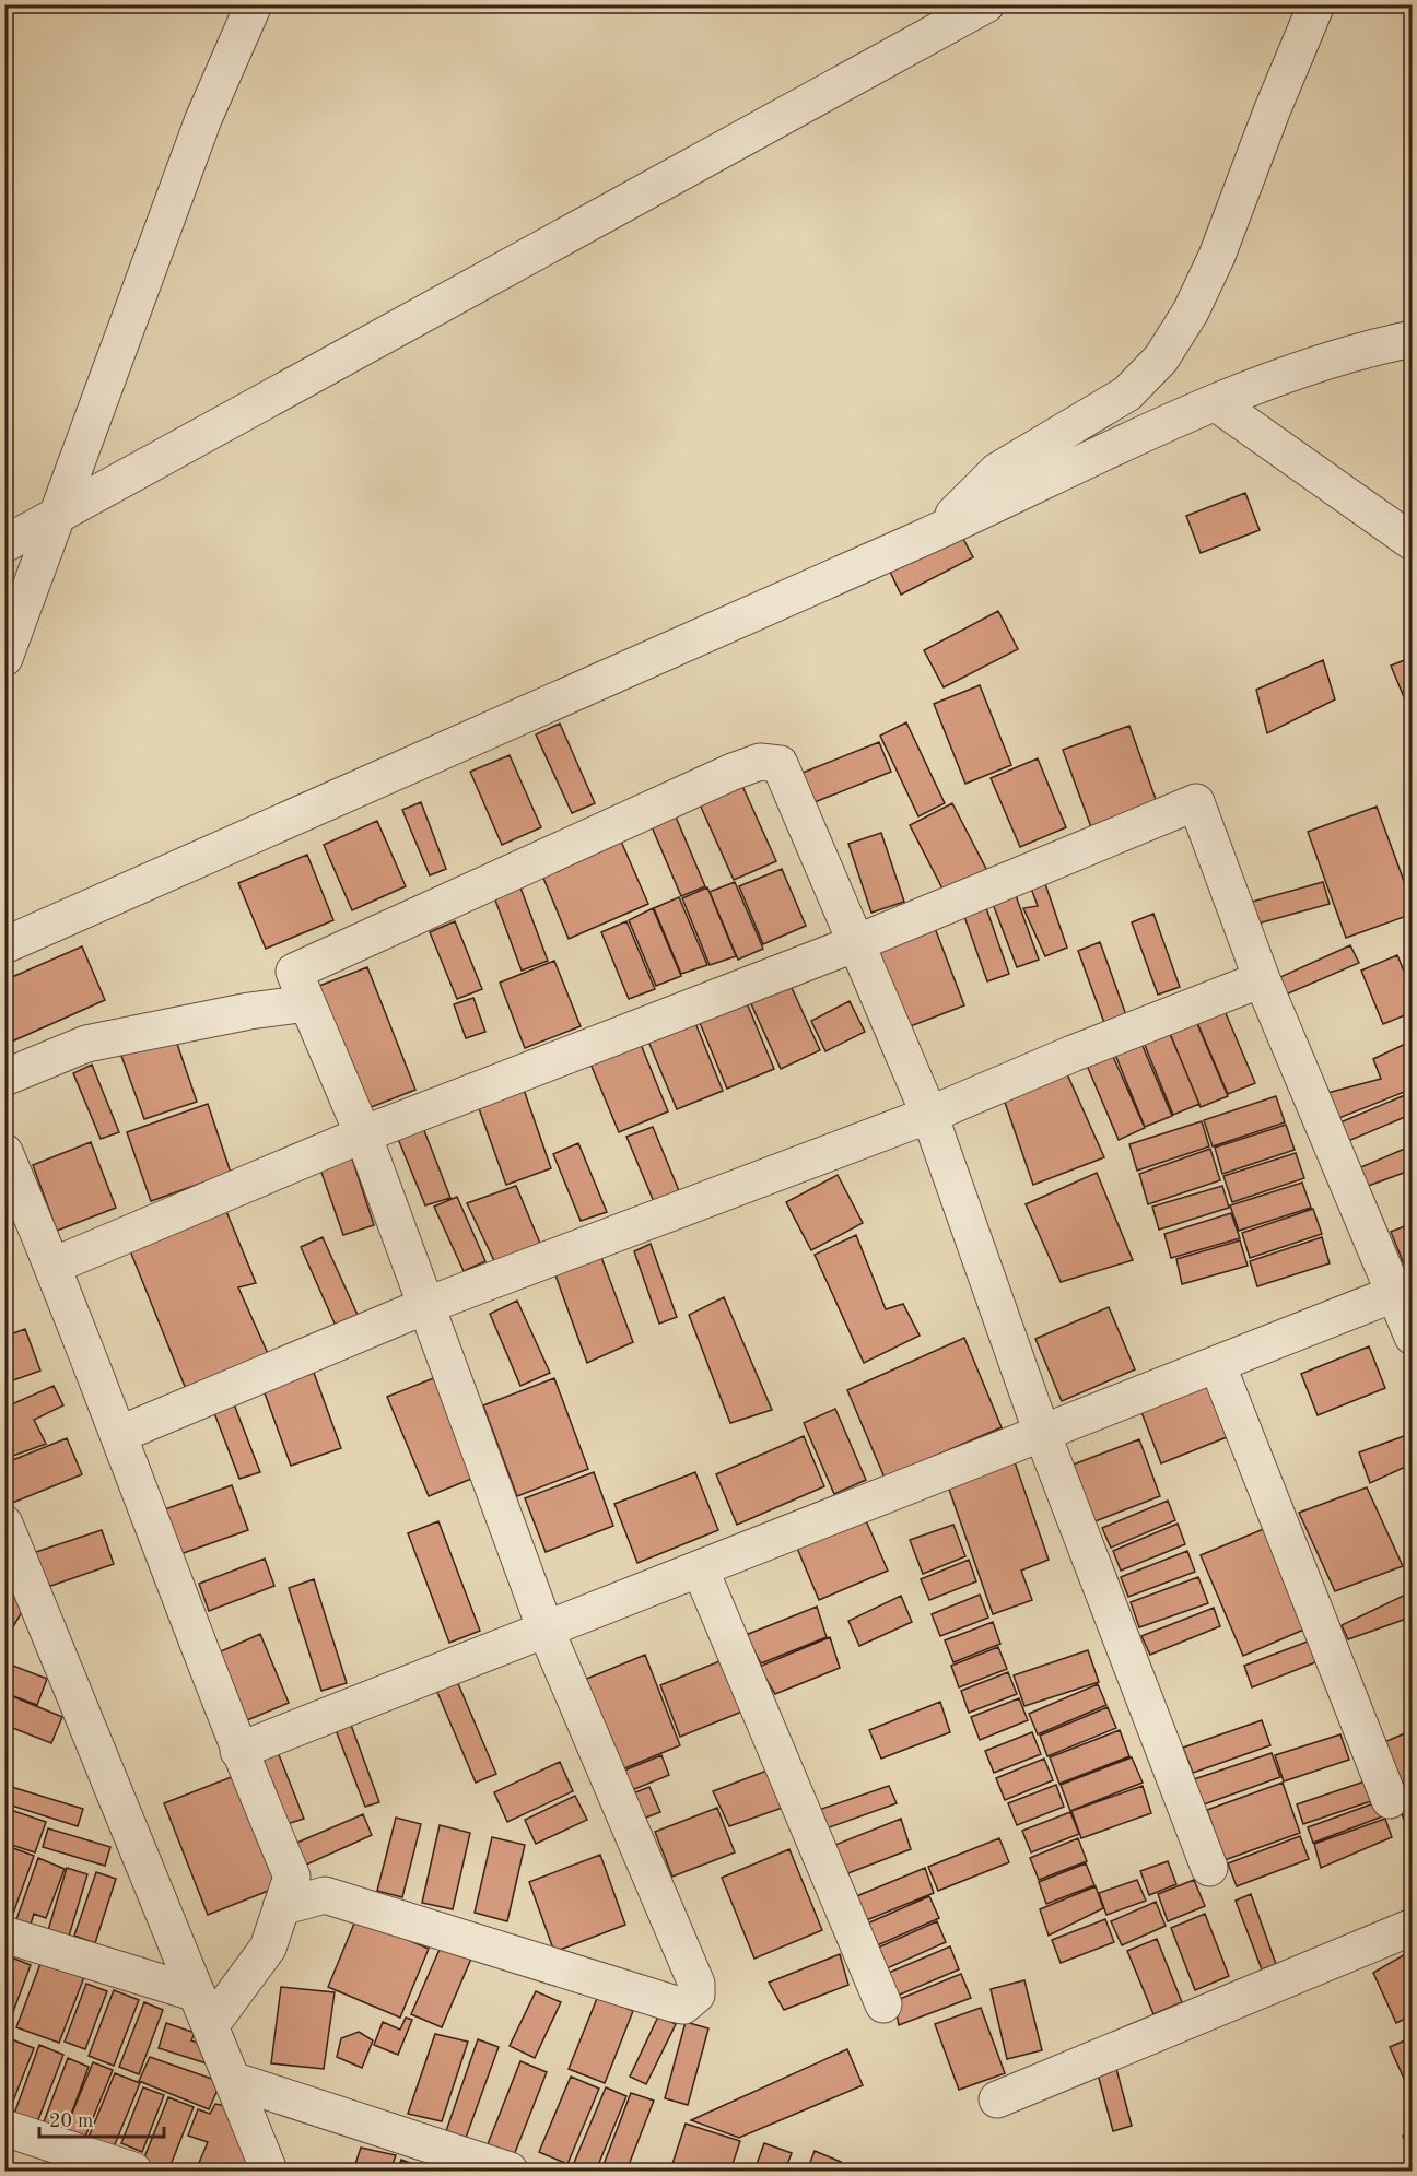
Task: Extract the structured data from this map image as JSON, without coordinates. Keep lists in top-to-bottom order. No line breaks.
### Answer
{"scale_bar":"20 m"}
